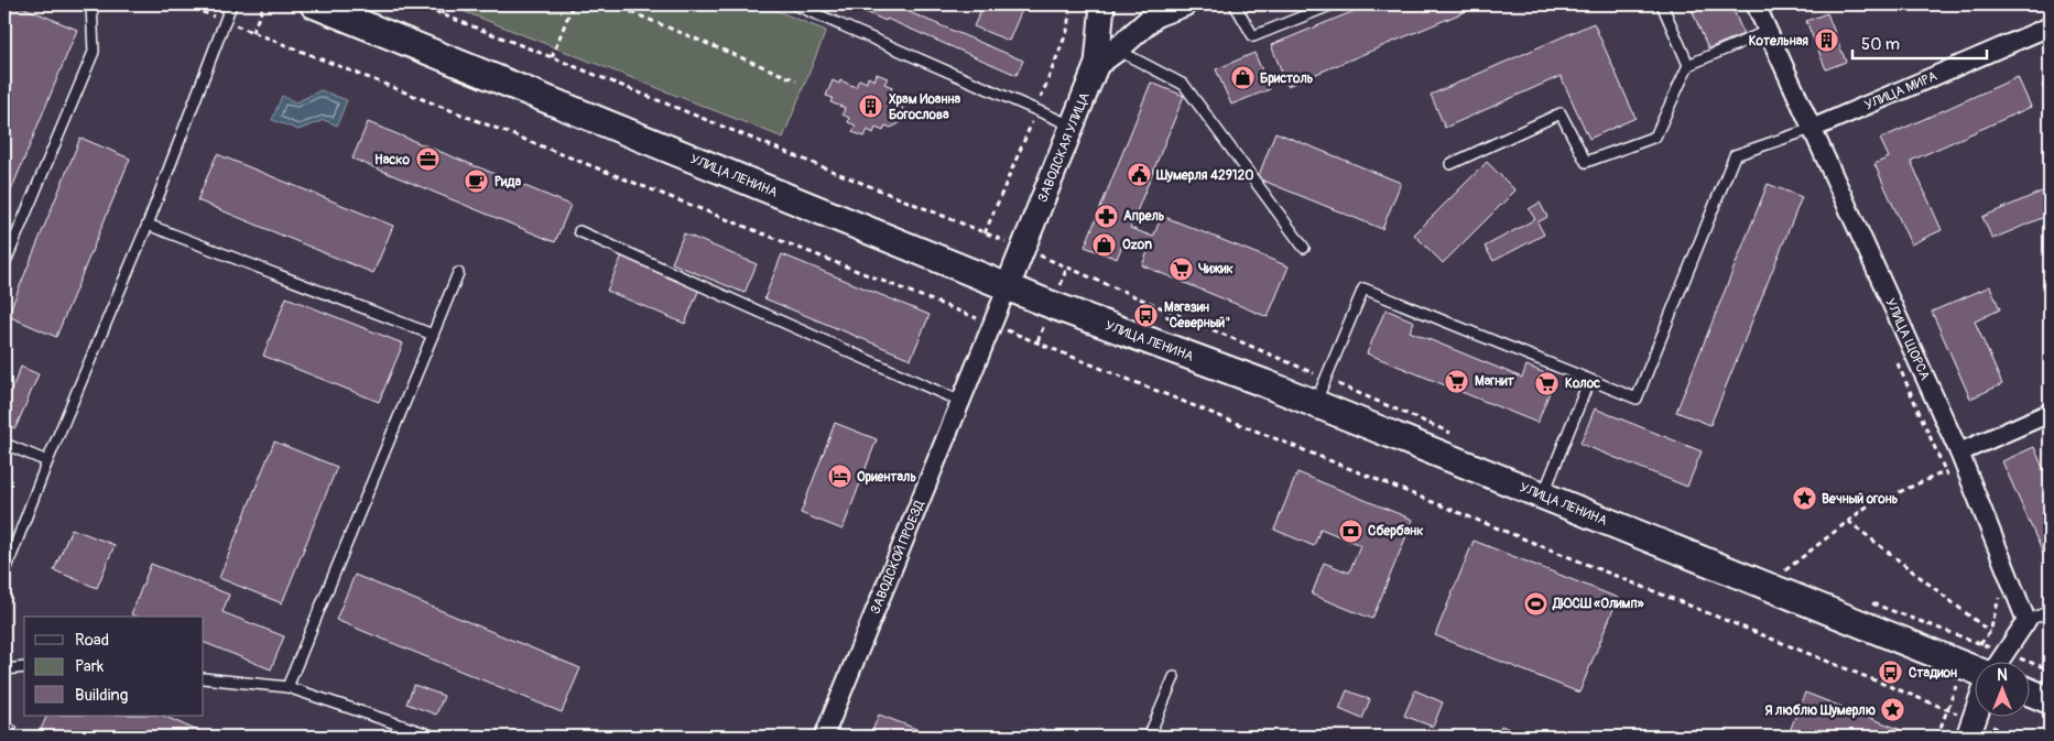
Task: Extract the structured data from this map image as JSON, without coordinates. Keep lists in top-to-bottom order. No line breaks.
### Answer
{"streets":{"main road":["УЛИЦА ЛЕНИНА"],"street":["УЛИЦА МИРА","ЗАВОДСКАЯ УЛИЦА","УЛИЦА ЩОРСА","ЗАВОДСКОЙ ПРОЕЗД"]},"crossings":[["УЛИЦА МИРА","УЛИЦА ЩОРСА"],["ЗАВОДСКАЯ УЛИЦА","УЛИЦА ЛЕНИНА"],["ЗАВОДСКАЯ УЛИЦА","ЗАВОДСКОЙ ПРОЕЗД"],["УЛИЦА ЛЕНИНА","ЗАВОДСКОЙ ПРОЕЗД"]],"places":{"building":["Котельная","Храм Иоанна Богослова"],"shop":["Бристоль","Ozon"],"office":["Наско"],"public building":["Шумерля 429120"],"cafe":["Рида"],"pharmacy":["Апрель"],"supermarket":["Чижик","Магнит","Колос"],"bus stop":["Магазин \"Северный\"","Стадион"],"hotel":["Ориенталь"],"place":["Вечный огонь","Я люблю Шумерлю"],"bank":["Сбербанк"],"sports":["ДЮСШ «Олимп»"]},"legend":["Road","Park","Building"],"scale_bar":"50 m","north":"top"}
